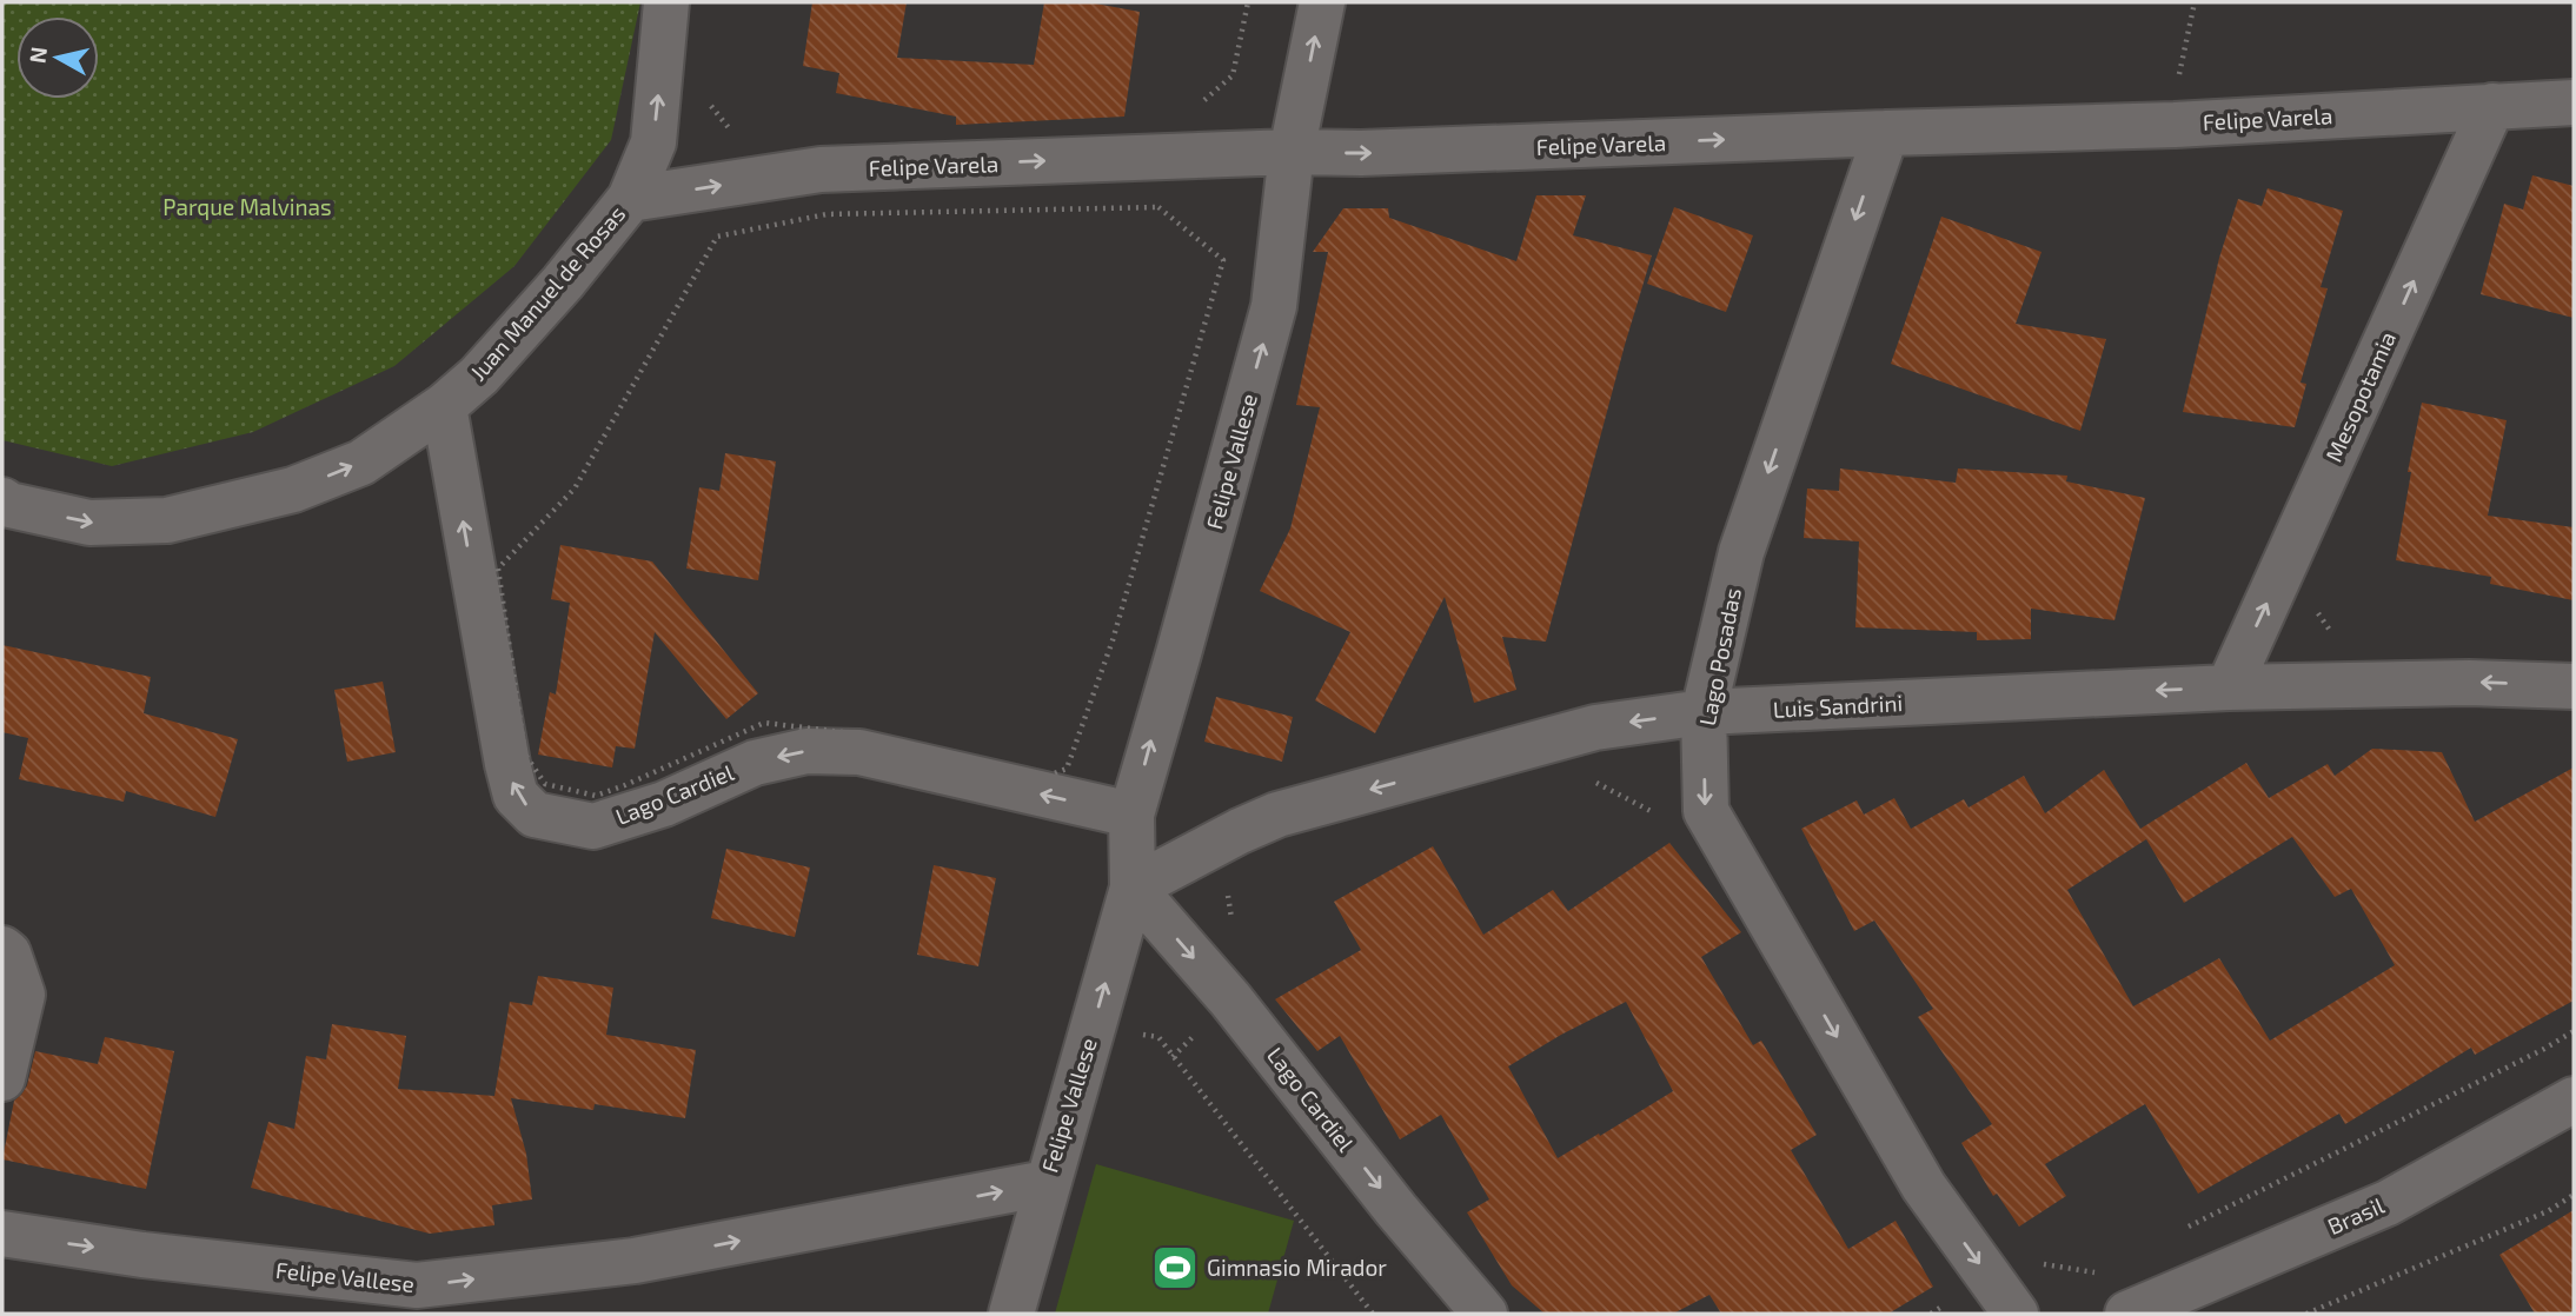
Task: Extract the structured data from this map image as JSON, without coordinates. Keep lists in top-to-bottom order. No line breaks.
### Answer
{"streets":{"street":["Felipe Varela","Juan Manuel de Rosas","Mesopotamia","Felipe Vallese","Lago Posadas","Luis Sandrini","Lago Cardiel","Brasil"]},"crossings":[["Felipe Varela","Juan Manuel de Rosas"],["Felipe Varela","Mesopotamia"],["Felipe Varela","Felipe Vallese"],["Felipe Varela","Lago Posadas"],["Juan Manuel de Rosas","Lago Cardiel"],["Mesopotamia","Luis Sandrini"],["Felipe Vallese","Luis Sandrini"],["Felipe Vallese","Lago Cardiel"],["Lago Posadas","Luis Sandrini"],["Luis Sandrini","Lago Cardiel"]],"one_way":["Felipe Varela","Juan Manuel de Rosas","Mesopotamia","Lago Posadas","Luis Sandrini"],"parks":["Parque Malvinas"],"places":{"sports":["Gimnasio Mirador"]},"north":"left"}
